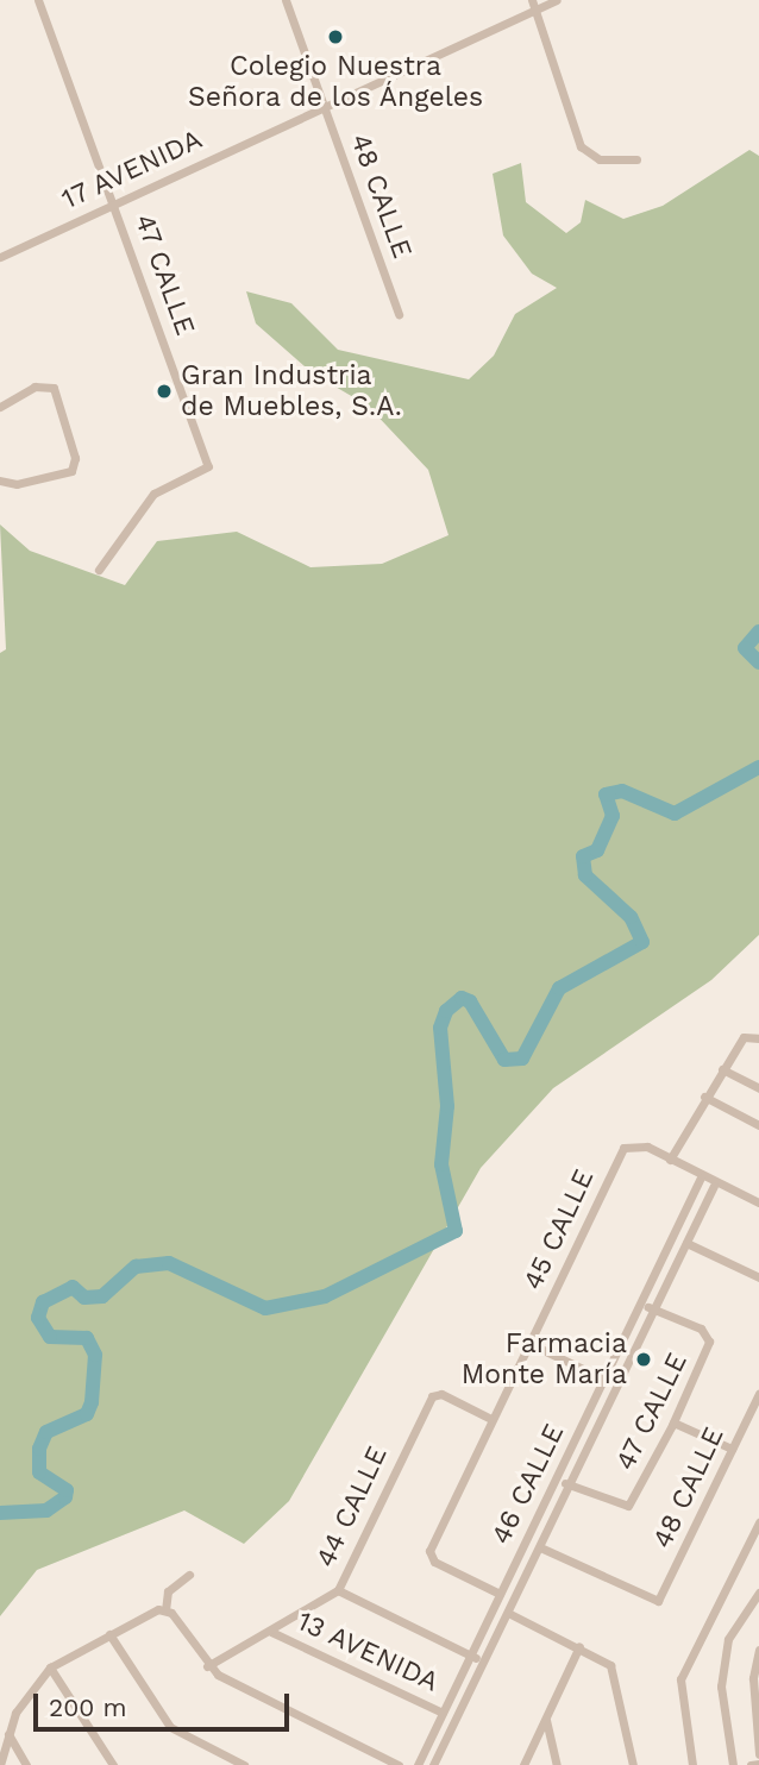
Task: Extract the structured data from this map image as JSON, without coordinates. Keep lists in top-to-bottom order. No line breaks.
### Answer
{"streets":{"street":["17 AVENIDA","48 CALLE","47 CALLE","45 CALLE","46 CALLE","44 CALLE","13 AVENIDA"]},"crossings":[["17 AVENIDA","48 CALLE"],["17 AVENIDA","47 CALLE"],["48 CALLE","46 CALLE"],["47 CALLE","46 CALLE"],["45 CALLE","46 CALLE"],["45 CALLE","44 CALLE"],["46 CALLE","13 AVENIDA"],["44 CALLE","13 AVENIDA"]],"places":["Colegio Nuestra Señora de los Ángeles","Gran Industria de Muebles, S.A.","Farmacia Monte María"],"scale_bar":"200 m"}
